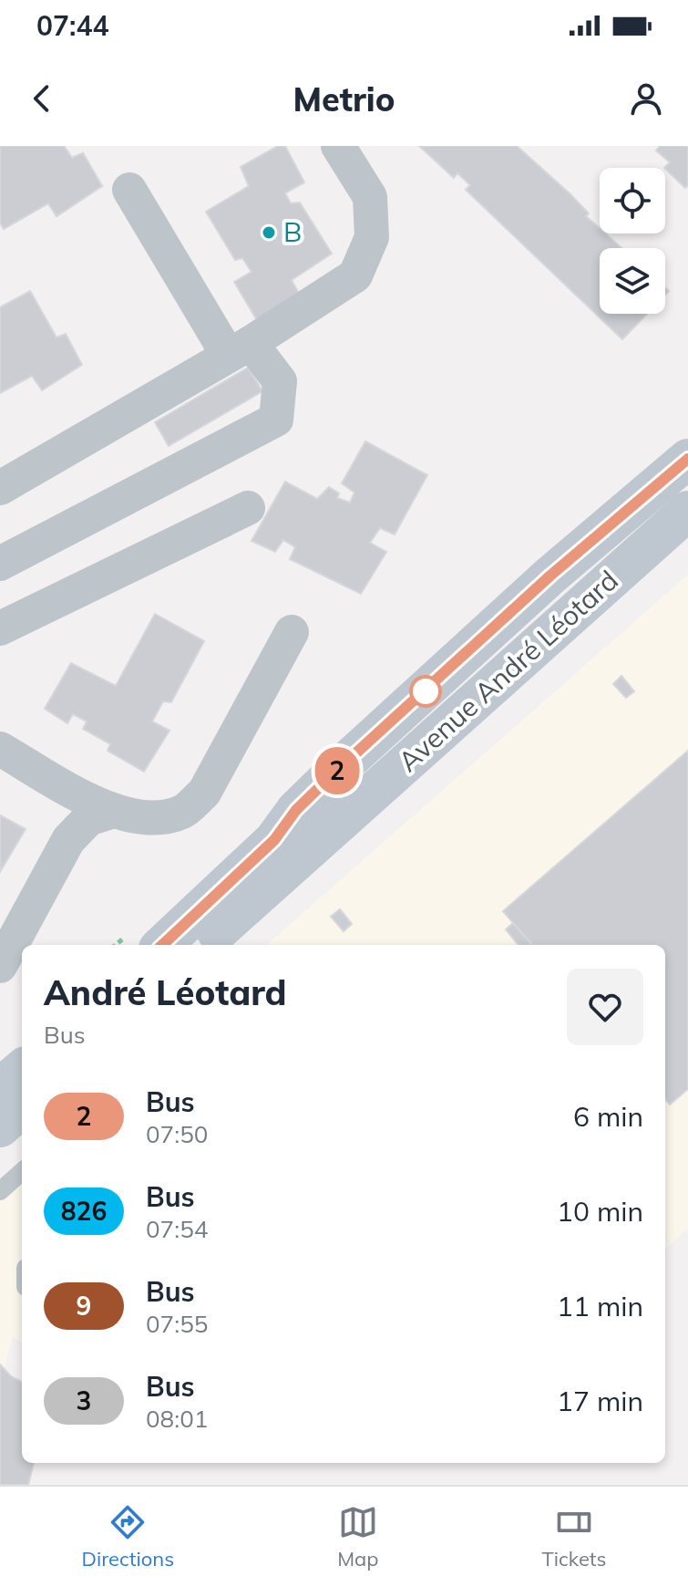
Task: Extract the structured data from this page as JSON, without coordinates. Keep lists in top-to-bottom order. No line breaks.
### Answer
{"streets":{"main road":["Avenue André Léotard"]},"places":["B"],"lines":["bus line 2"],"page":{"status":"07:44","header":"Metrio","on_map":"2","heading":["André Léotard","Bus"],"list":[{"mark":"2","name":"Bus","note":"07:50","value":"6 min"},{"mark":"826","name":"Bus","note":"07:54","value":"10 min"},{"mark":"9","name":"Bus","note":"07:55","value":"11 min"},{"mark":"3","name":"Bus","note":"08:01","value":"17 min"}],"tabs":["Directions","Map","Tickets"]}}
